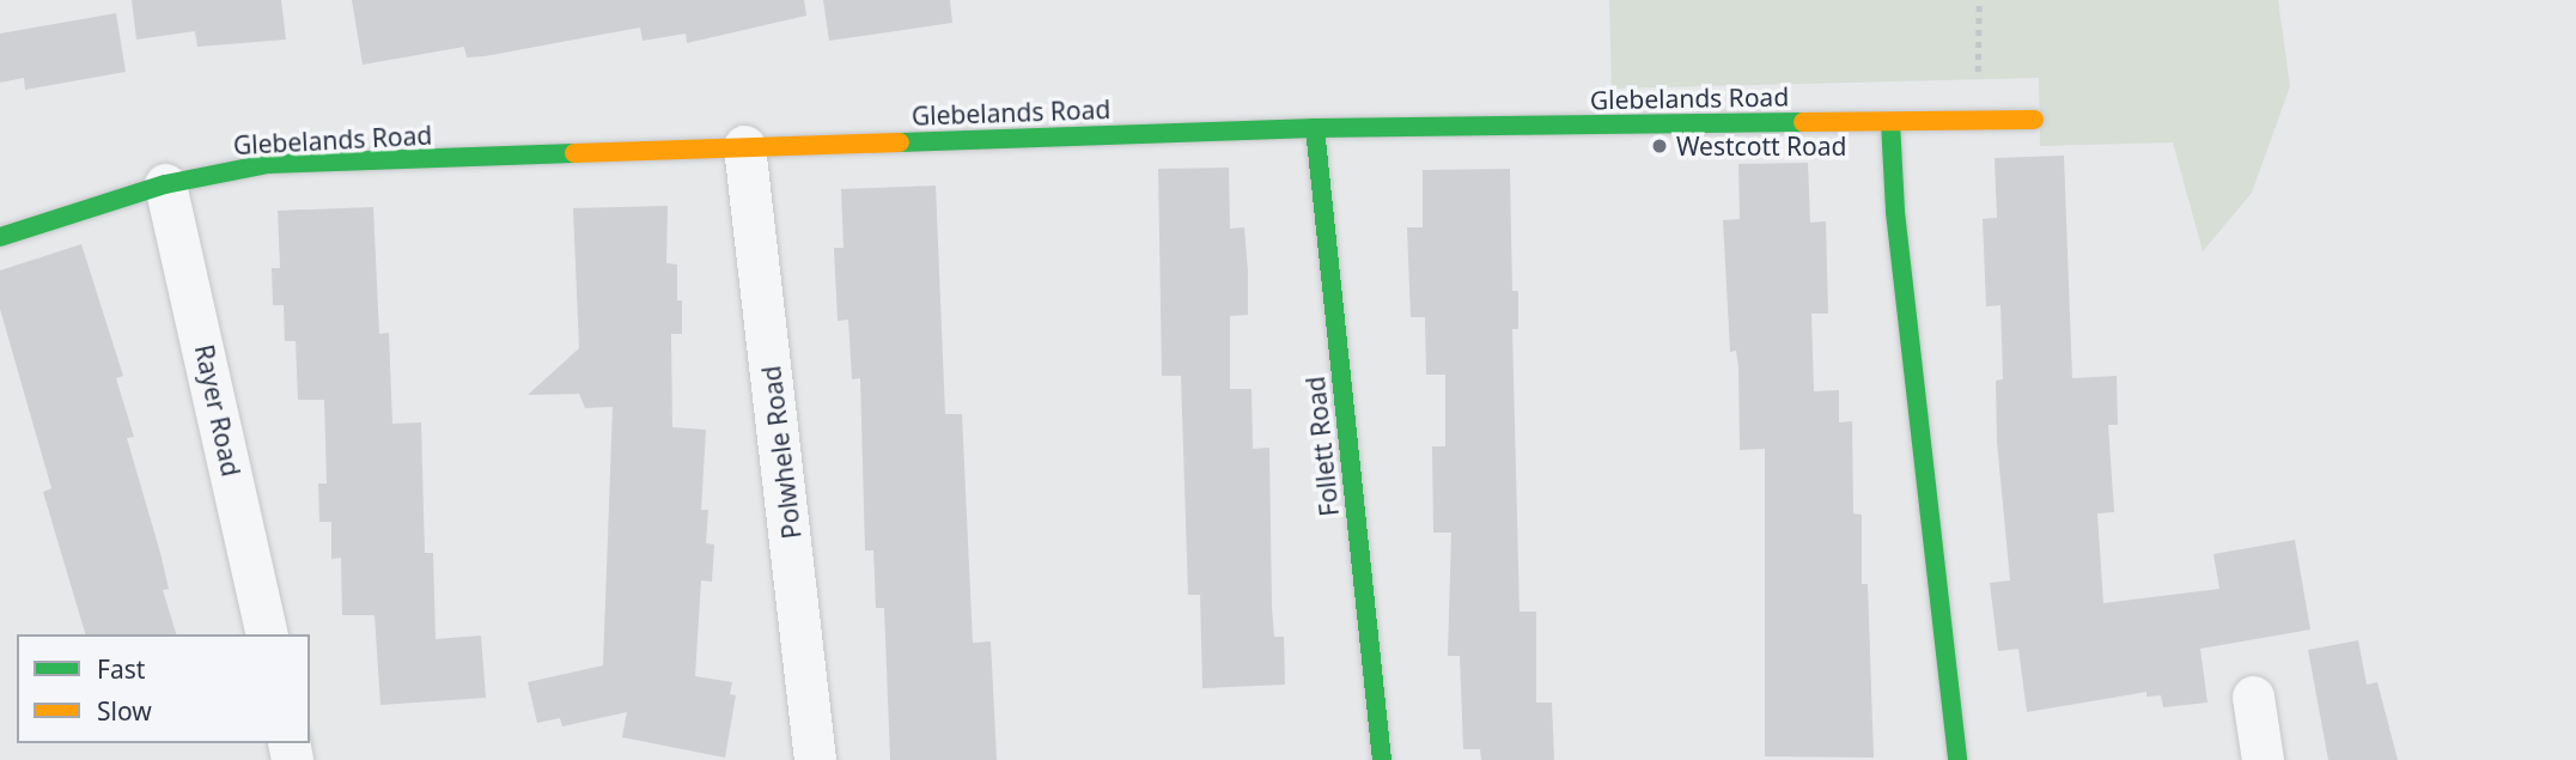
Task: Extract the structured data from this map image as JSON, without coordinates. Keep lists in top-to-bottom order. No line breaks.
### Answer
{"streets":{"street":["Glebelands Road","Rayer Road","Follett Road","Polwhele Road"]},"crossings":[["Glebelands Road","Rayer Road"],["Glebelands Road","Follett Road"],["Glebelands Road","Polwhele Road"]],"places":["Westcott Road"],"legend":["Fast","Slow"]}
